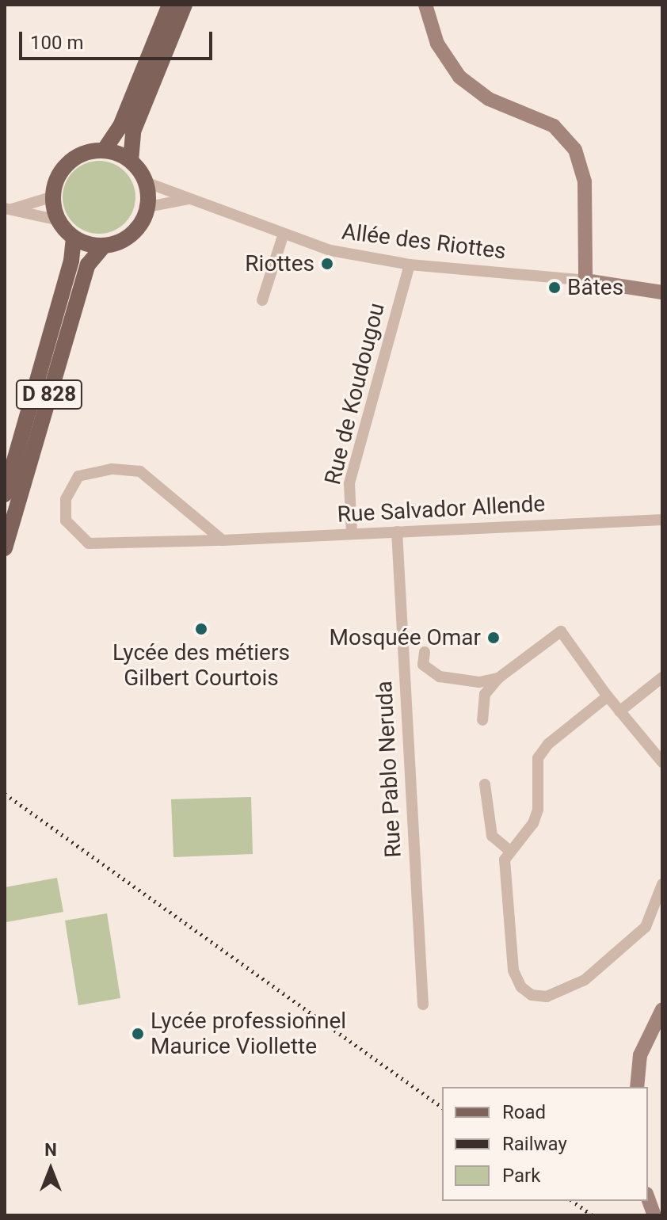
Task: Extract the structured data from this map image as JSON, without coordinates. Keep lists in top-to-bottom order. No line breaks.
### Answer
{"streets":{"main road":["D 828"],"street":["Allée des Riottes","Rue de Koudougou","Rue Salvador Allende","Rue Pablo Neruda"]},"crossings":[["Allée des Riottes","Rue de Koudougou"],["Allée des Riottes","D 828"],["Rue de Koudougou","Rue Salvador Allende"],["Rue Salvador Allende","Rue Pablo Neruda"]],"places":["Riottes","Bâtes","Lycée des métiers Gilbert Courtois","Mosquée Omar","Lycée professionnel Maurice Viollette"],"legend":["Road","Railway","Park"],"scale_bar":"100 m","north":"top"}
